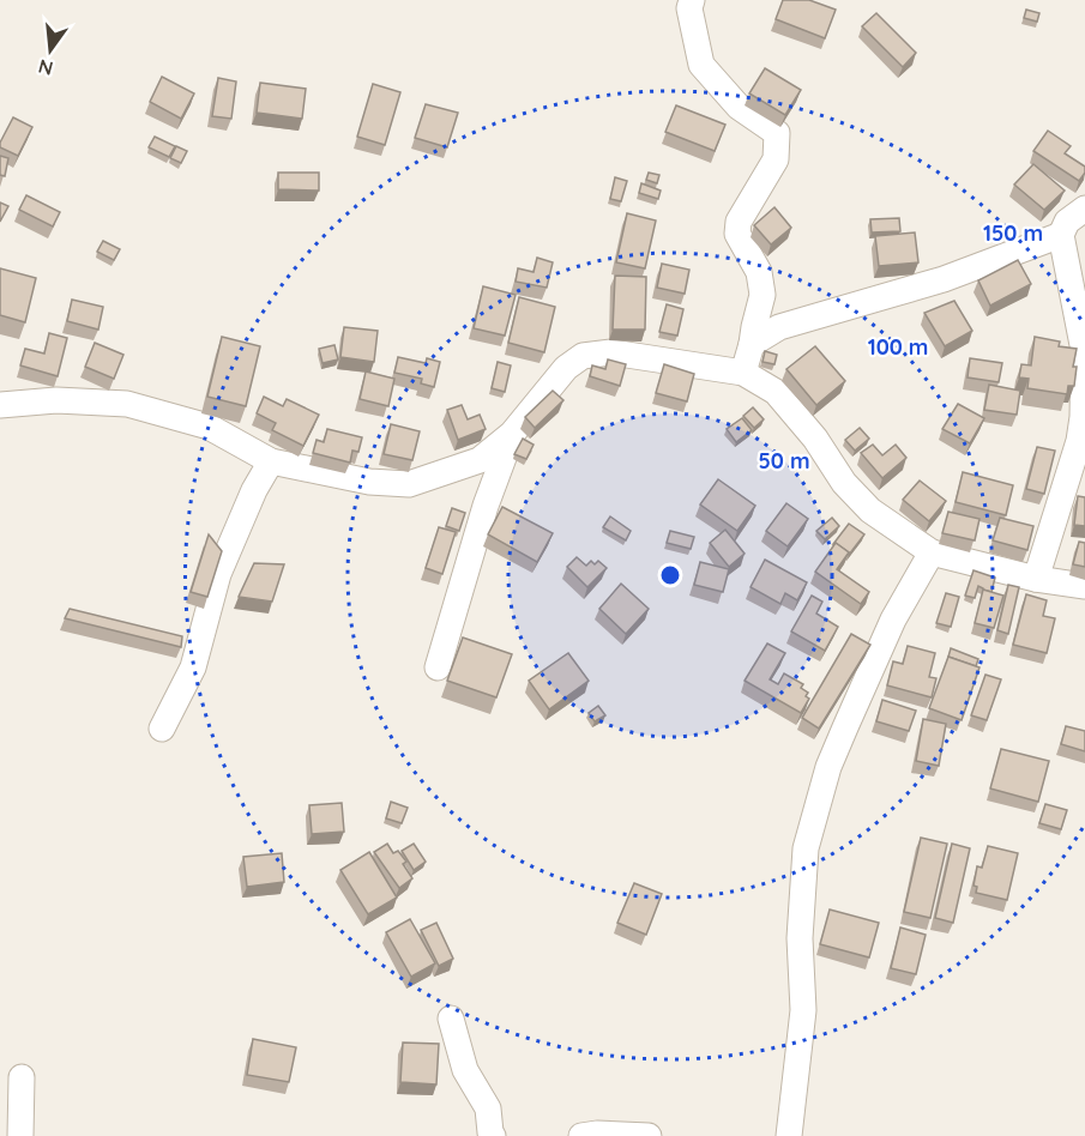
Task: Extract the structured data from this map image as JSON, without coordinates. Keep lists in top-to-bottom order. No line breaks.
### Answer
{"north":"bottom","rings":["150 m","100 m","50 m"]}
